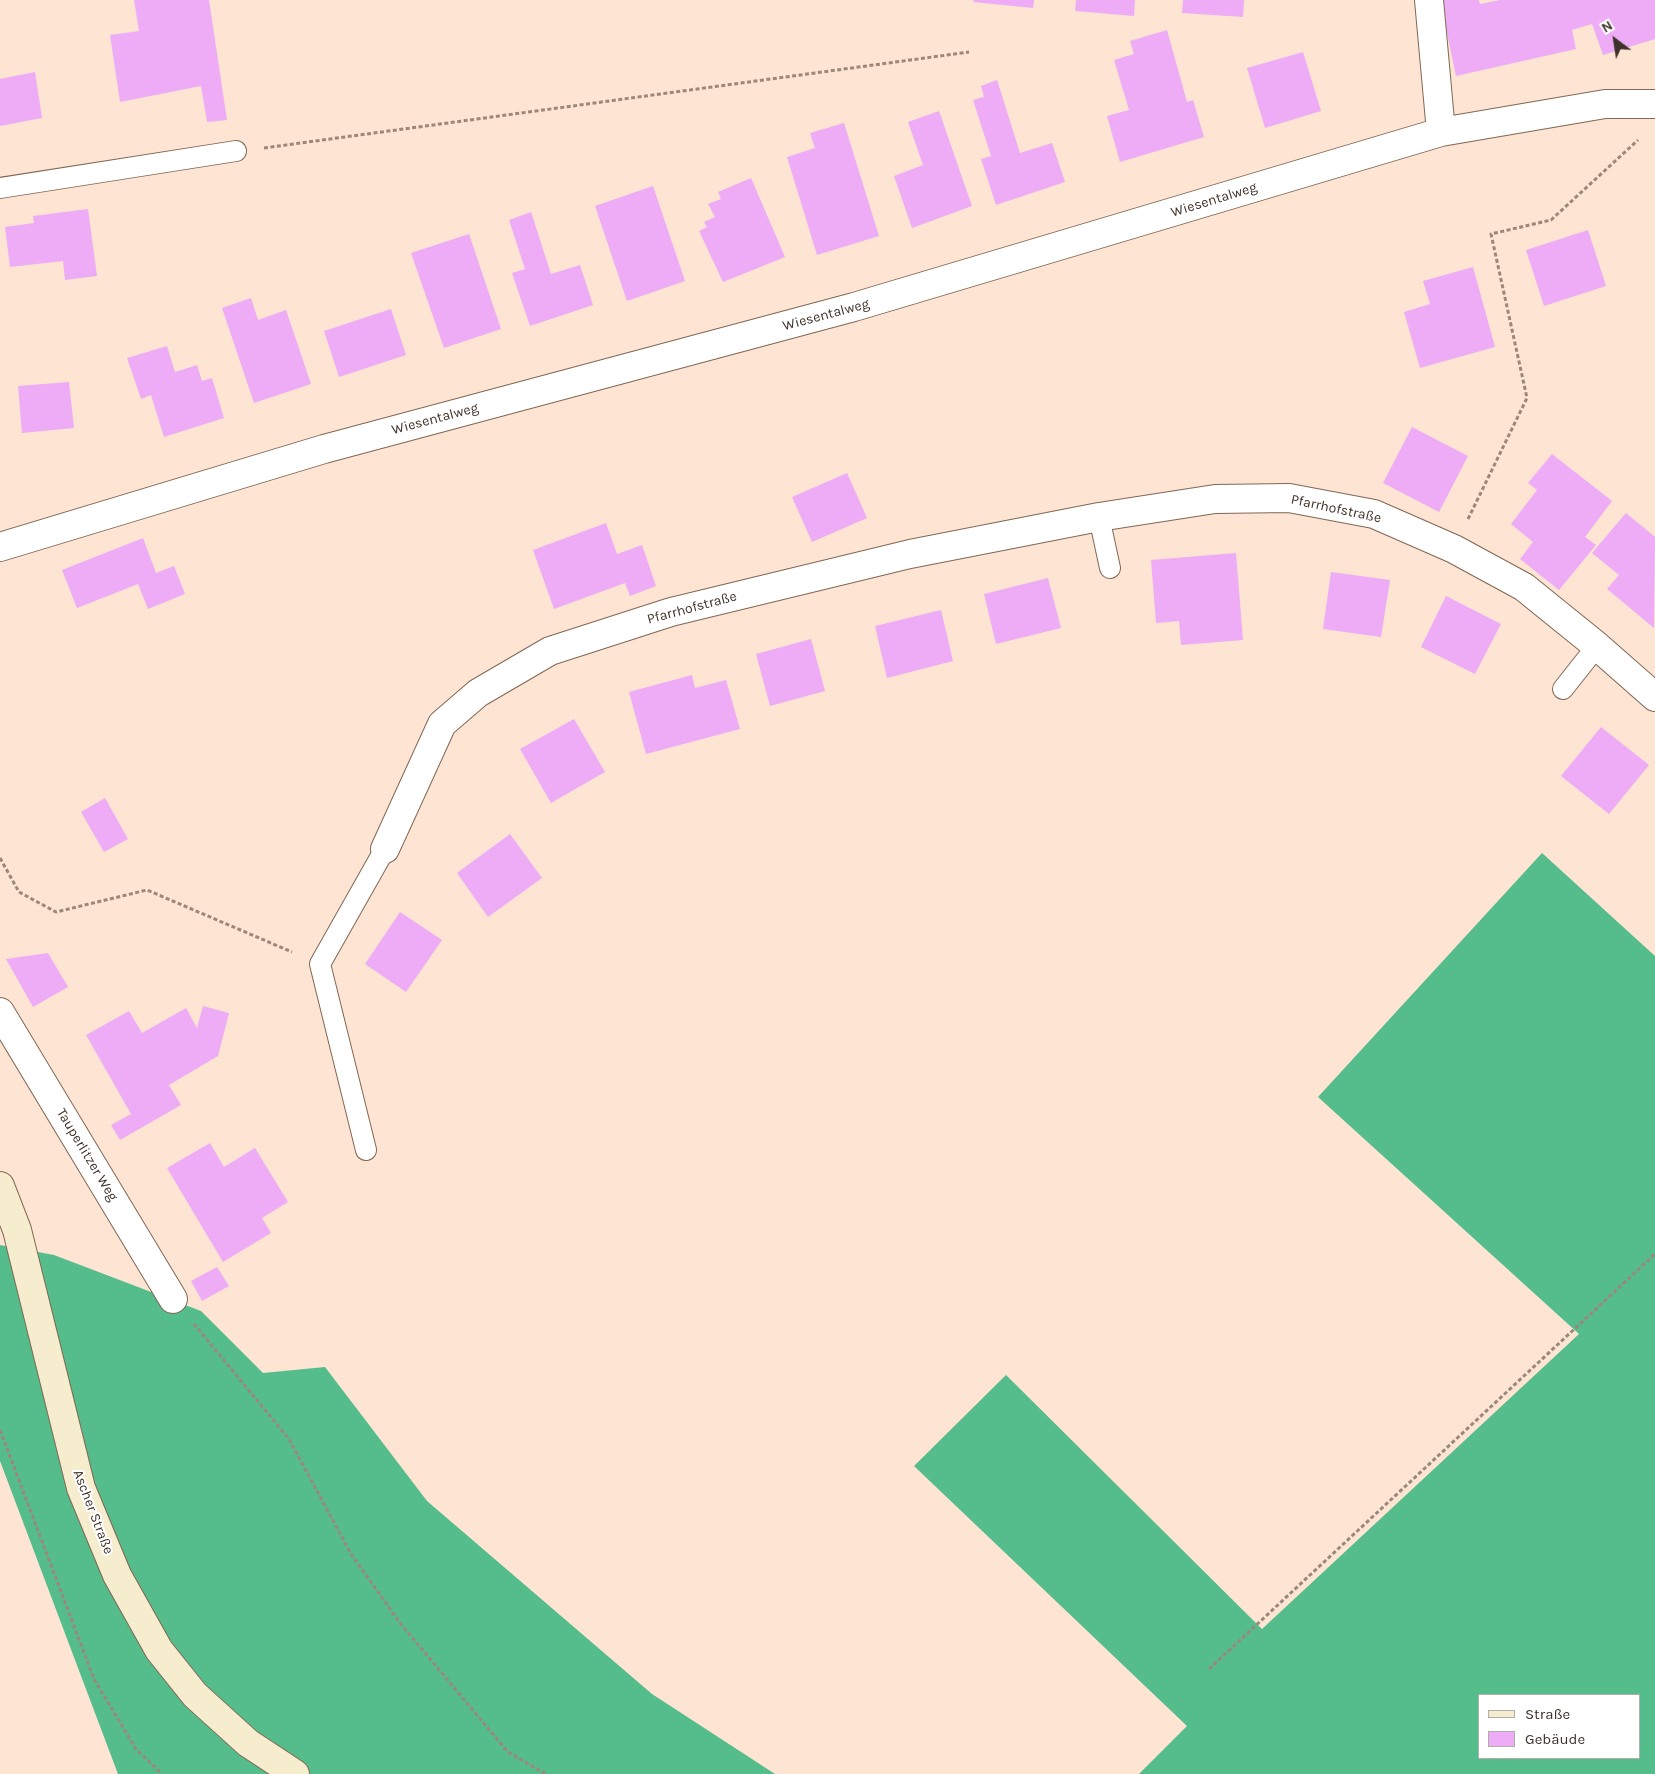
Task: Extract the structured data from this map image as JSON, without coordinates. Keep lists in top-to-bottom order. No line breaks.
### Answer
{"streets":{"street":["Wiesentalweg","Pfarrhofstraße","Tauperlitzer Weg","Ascher Straße"]},"legend":["Straße","Gebäude"],"north":"top left"}
